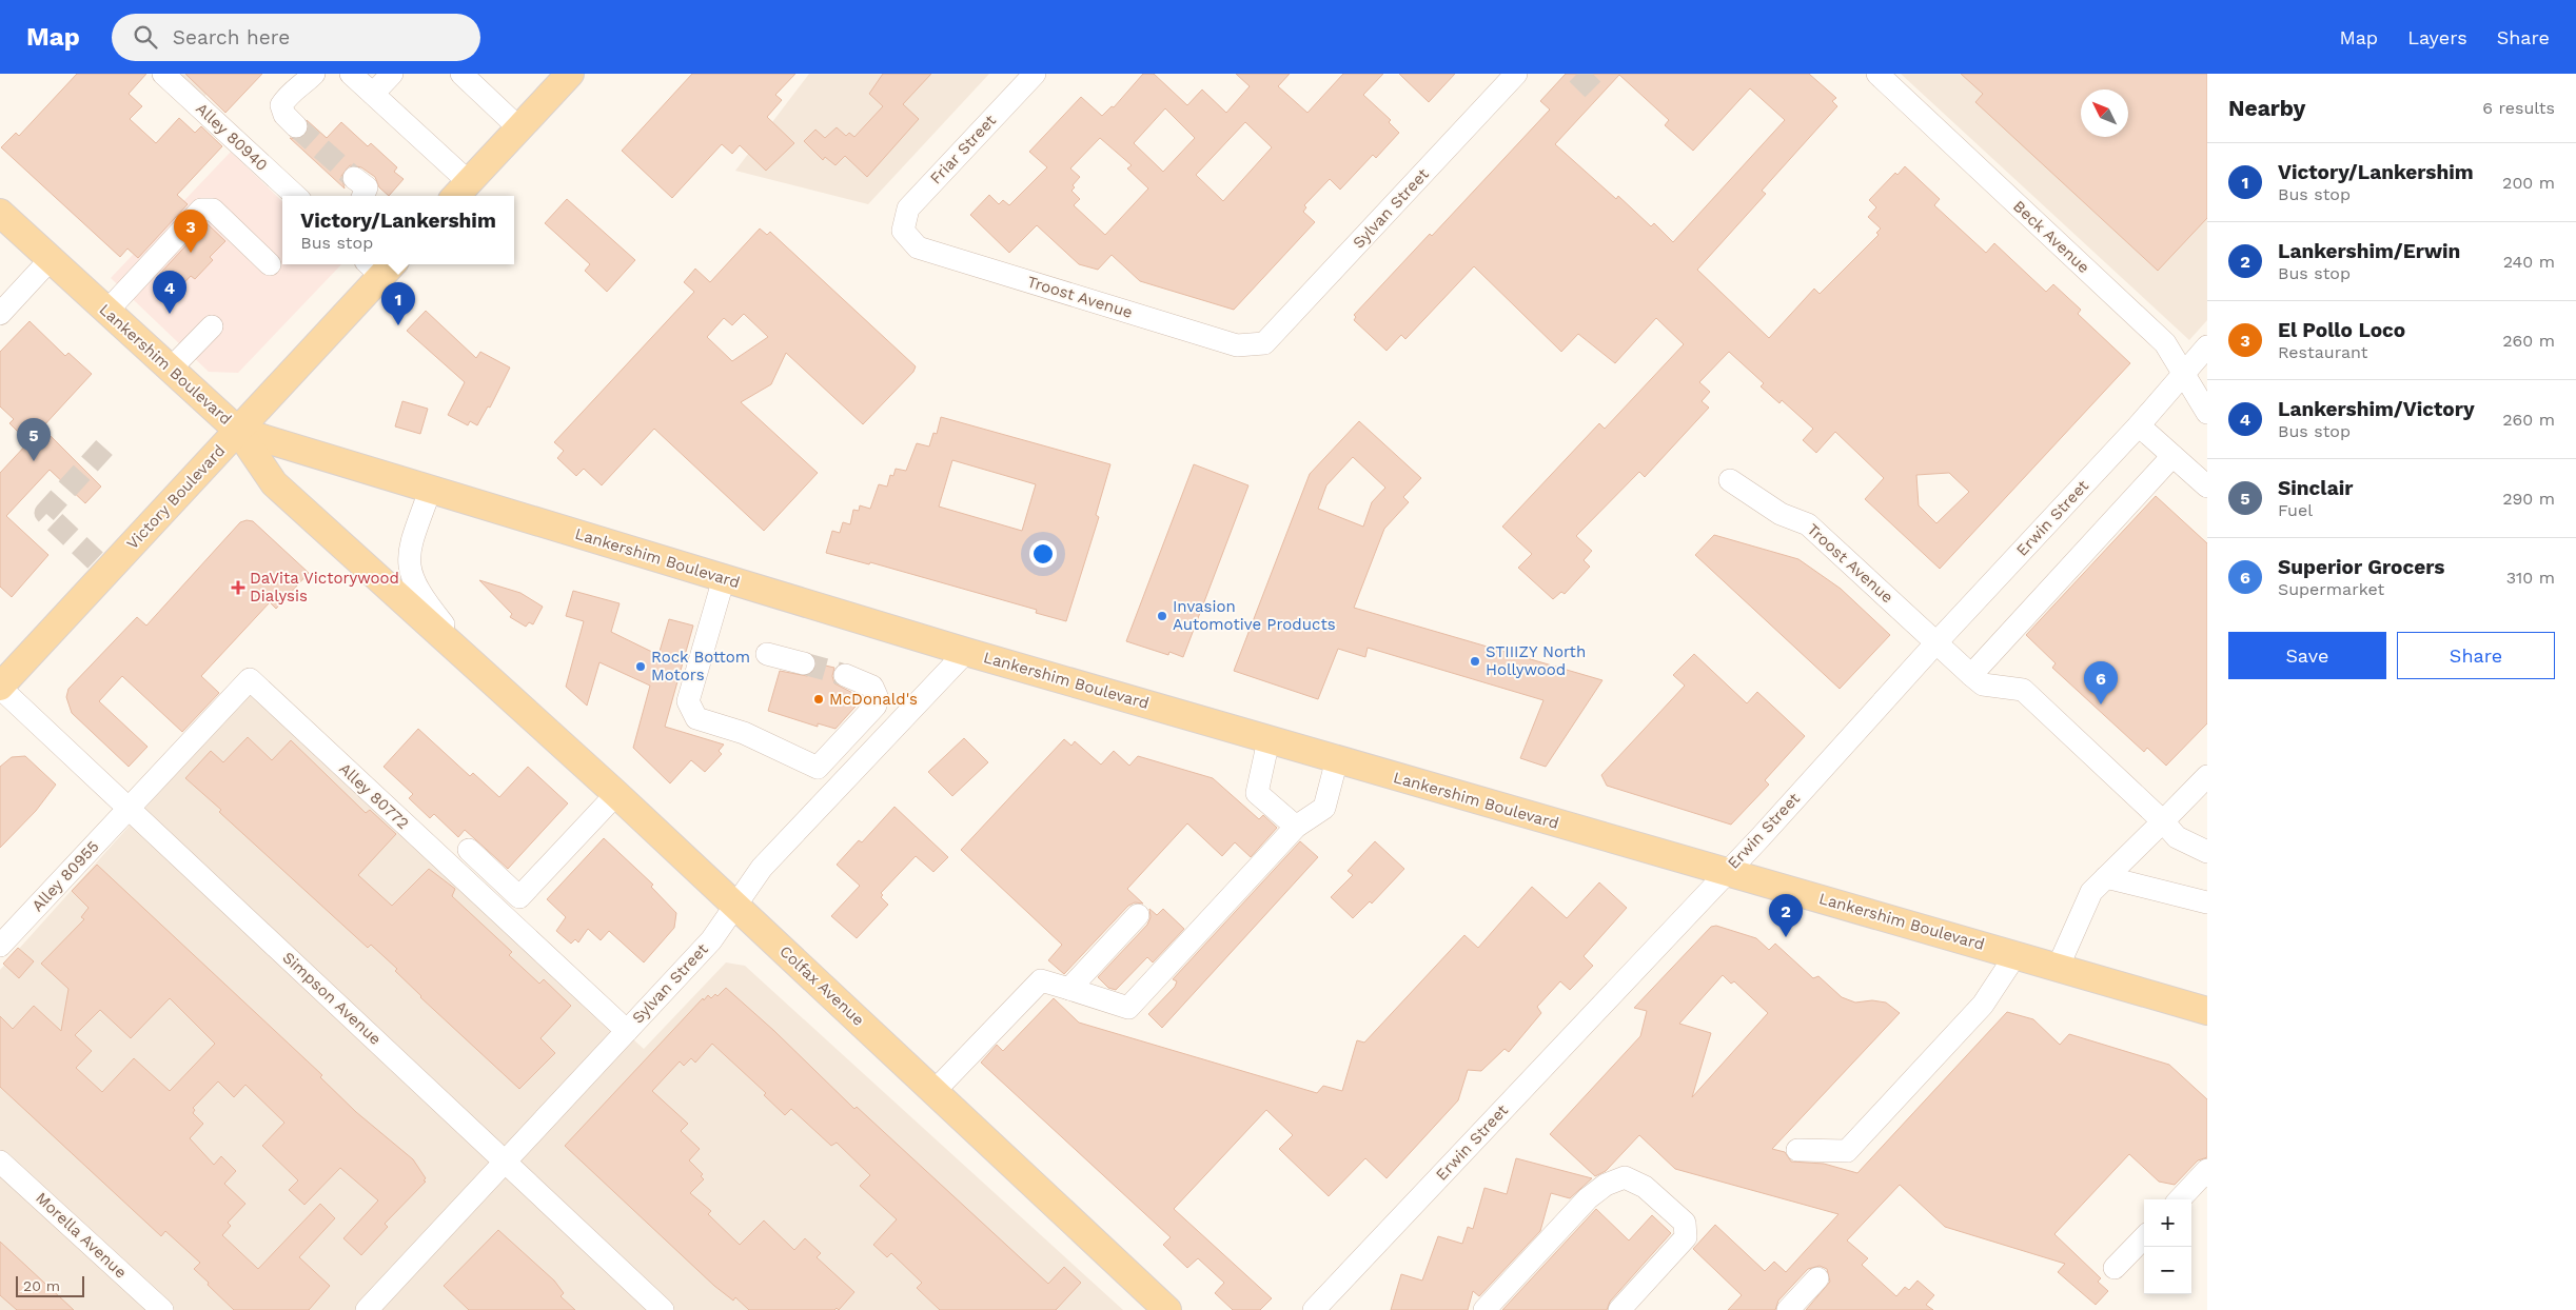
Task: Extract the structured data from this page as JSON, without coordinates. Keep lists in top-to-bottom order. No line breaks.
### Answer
{"streets":{"main road":["Lankershim Boulevard","Victory Boulevard","Colfax Avenue"],"street":["Alley 80940","Friar Street","Sylvan Street","Beck Avenue","Troost Avenue","Erwin Street","Alley 80772","Alley 80955","Simpson Avenue","Morella Avenue"]},"crossings":[["Friar Street","Troost Avenue"],["Sylvan Street","Troost Avenue"],["Sylvan Street","Lankershim Boulevard"],["Sylvan Street","Alley 80772"],["Sylvan Street","Colfax Avenue"],["Sylvan Street","Simpson Avenue"],["Beck Avenue","Erwin Street"],["Troost Avenue","Erwin Street"],["Lankershim Boulevard","Victory Boulevard"],["Lankershim Boulevard","Erwin Street"],["Lankershim Boulevard","Colfax Avenue"],["Victory Boulevard","Colfax Avenue"],["Victory Boulevard","Simpson Avenue"],["Alley 80772","Alley 80955"],["Alley 80772","Simpson Avenue"],["Alley 80955","Simpson Avenue"]],"places":{"health":["DaVita Victorywood Dialysis"],"other":["Invasion Automotive Products","STIIIZY North Hollywood","Rock Bottom Motors","McDonald's"]},"scale_bar":"20 m","north":"top left","page":{"header":"Map","search":"Search here","nav":["Map","Layers","Share"],"heading":["Nearby","6 results"],"list":[{"mark":"1","name":"Victory/Lankershim","note":"Bus stop","value":"200 m"},{"mark":"2","name":"Lankershim/Erwin","note":"Bus stop","value":"240 m"},{"mark":"3","name":"El Pollo Loco","note":"Restaurant","value":"260 m"},{"mark":"4","name":"Lankershim/Victory","note":"Bus stop","value":"260 m"},{"mark":"5","name":"Sinclair","note":"Fuel","value":"290 m"},{"mark":"6","name":"Superior Grocers","note":"Supermarket","value":"310 m"}],"popup":["Victory/Lankershim","Bus stop"],"pins":["3","4","1","5","6","2"],"buttons":["Save","Share"],"map_buttons":["+","−"],"scale":"20 m"}}
